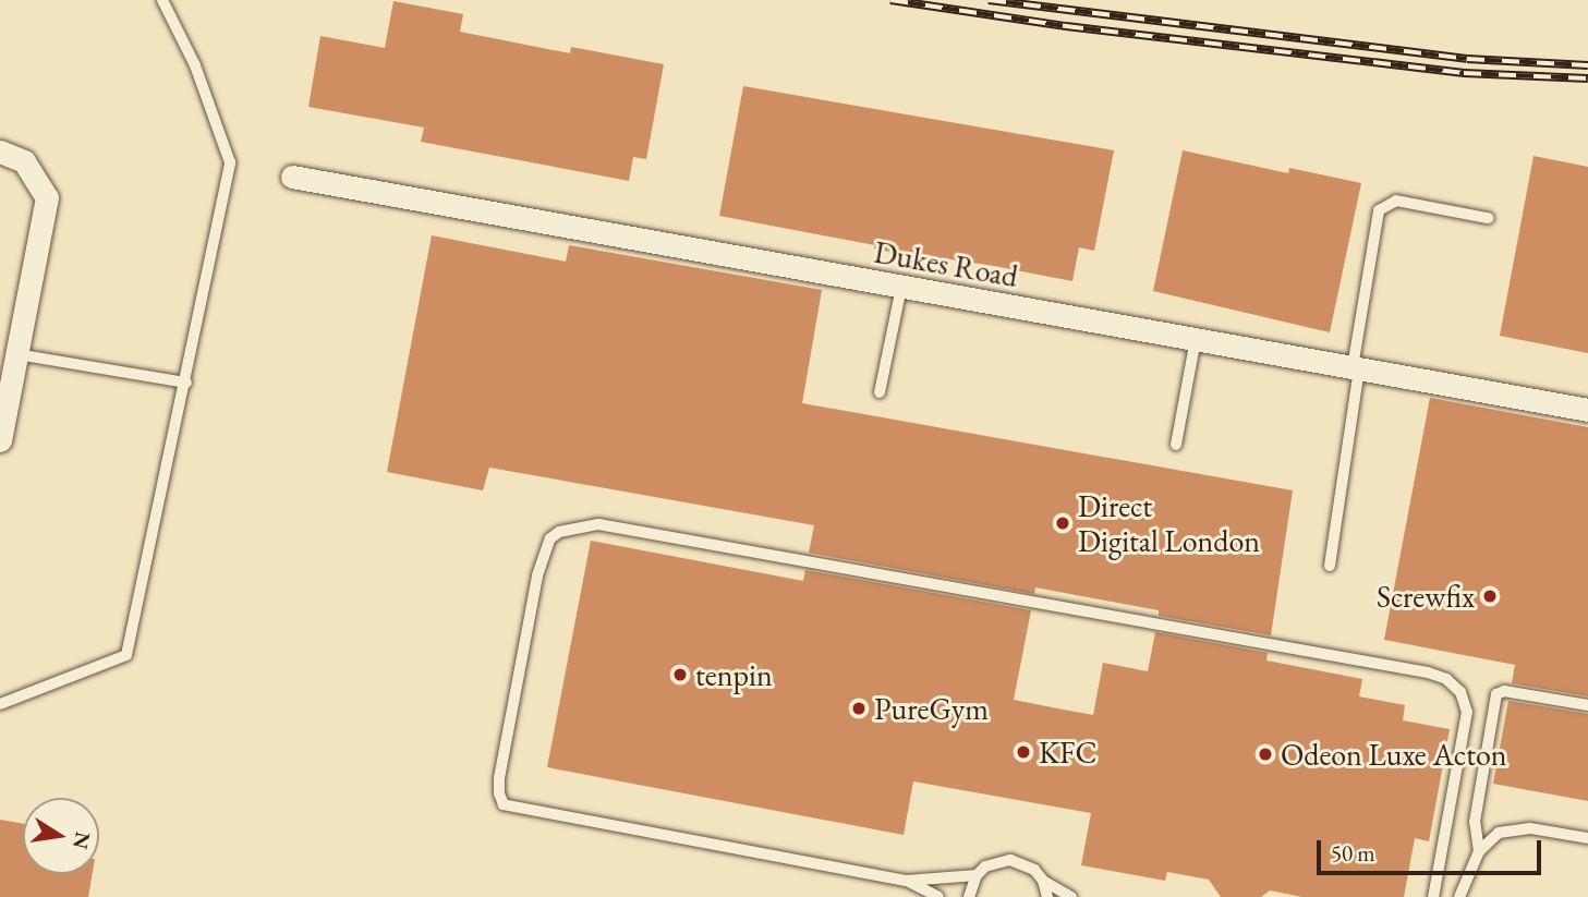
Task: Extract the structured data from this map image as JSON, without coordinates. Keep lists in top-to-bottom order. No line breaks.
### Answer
{"streets":{"street":["Dukes Road"]},"places":["Direct Digital London","Screwfix","tenpin","PureGym","KFC","Odeon Luxe Acton"],"scale_bar":"50 m","north":"right"}
